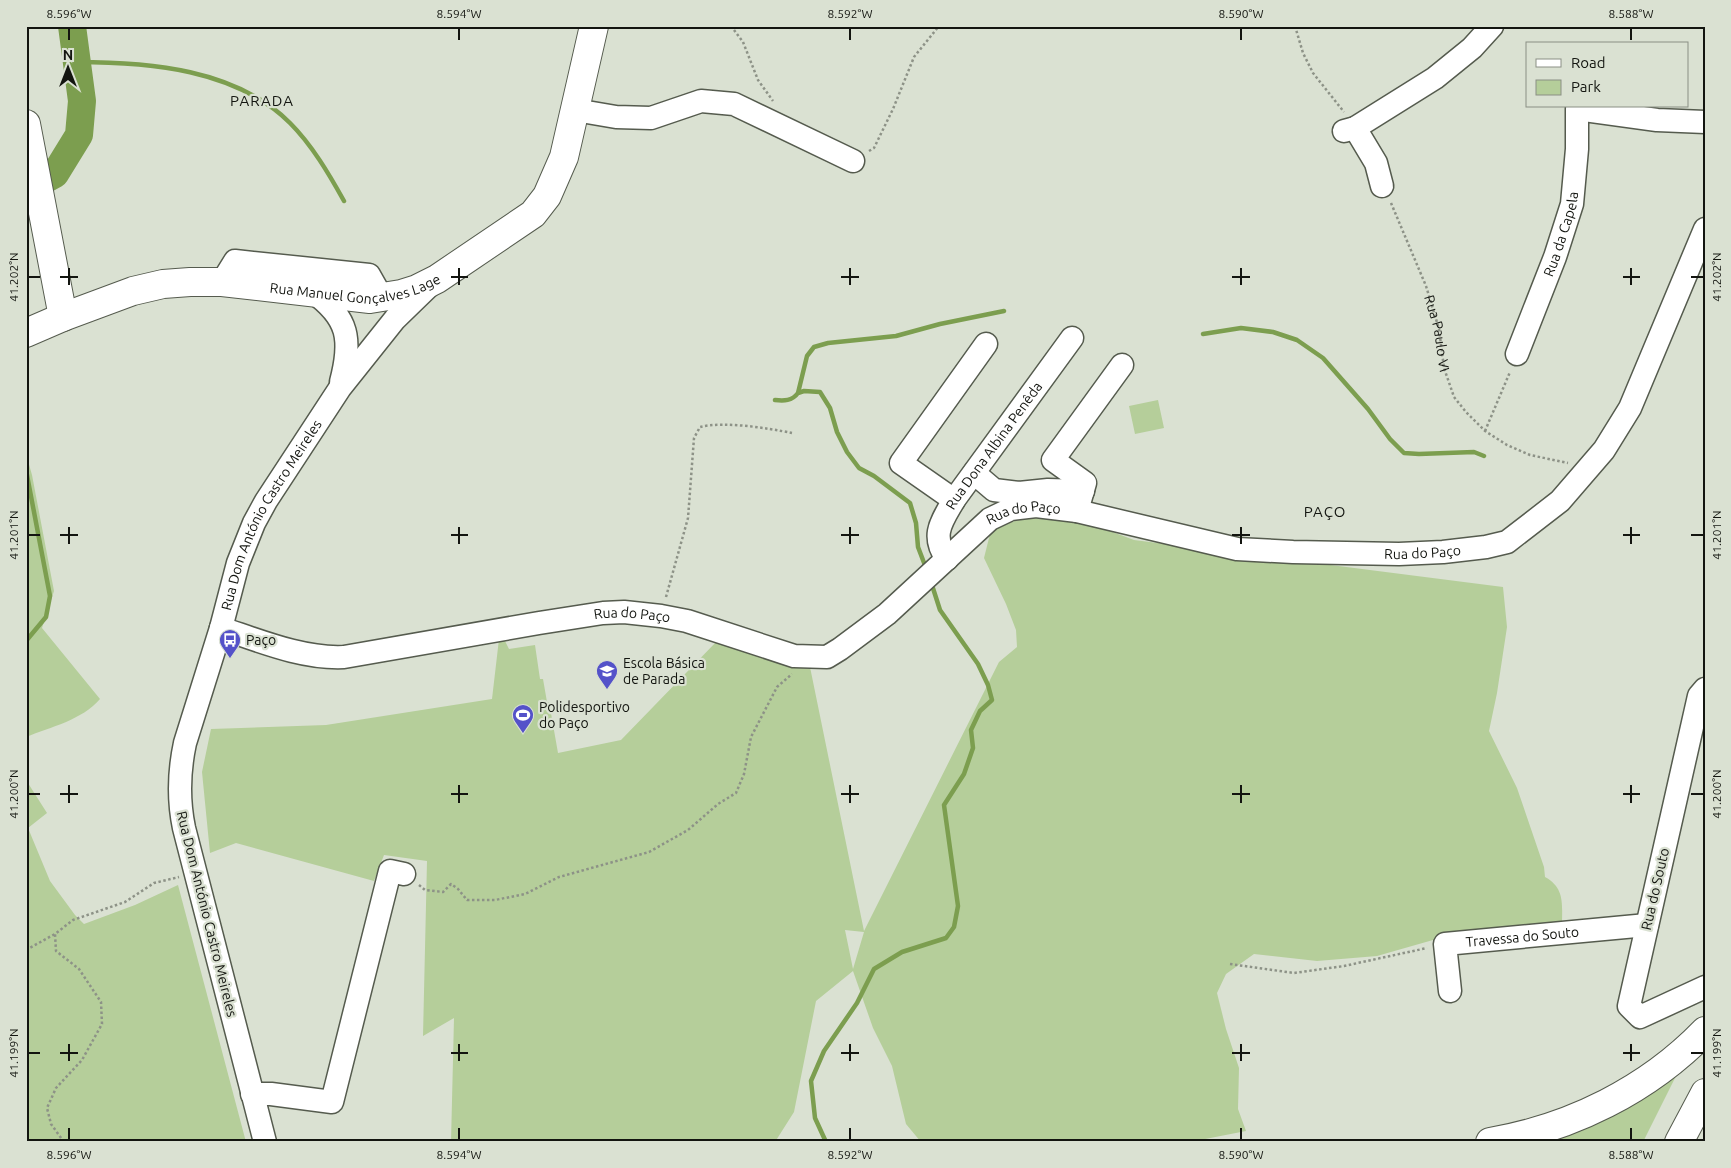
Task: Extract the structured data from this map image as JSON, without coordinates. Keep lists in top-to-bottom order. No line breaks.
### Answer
{"streets":{"main road":["Rua Manuel Gonçalves Lage"],"street":["Rua da Capela","Rua Dona Albina Penêda","Rua Dom António Castro Meireles","Rua do Paço","Rua do Souto","Travessa do Souto"],"path":["Rua Paulo VI"]},"crossings":[["Rua Manuel Gonçalves Lage","Rua Dom António Castro Meireles"],["Rua Paulo VI","Rua do Paço"],["Rua Dona Albina Penêda","Rua do Paço"],["Rua Dom António Castro Meireles","Rua do Paço"],["Rua do Souto","Travessa do Souto"]],"districts":["PARADA","PAÇO"],"places":{"bus stop":["Paço"],"school or university":["Escola Básica de Parada"],"sports":["Polidesportivo do Paço"]},"legend":["Road","Park"],"north":"top","coordinates":["8.596°W","8.594°W","8.592°W","8.590°W","8.588°W","41.202°N","41.201°N","41.200°N","41.199°N"]}
